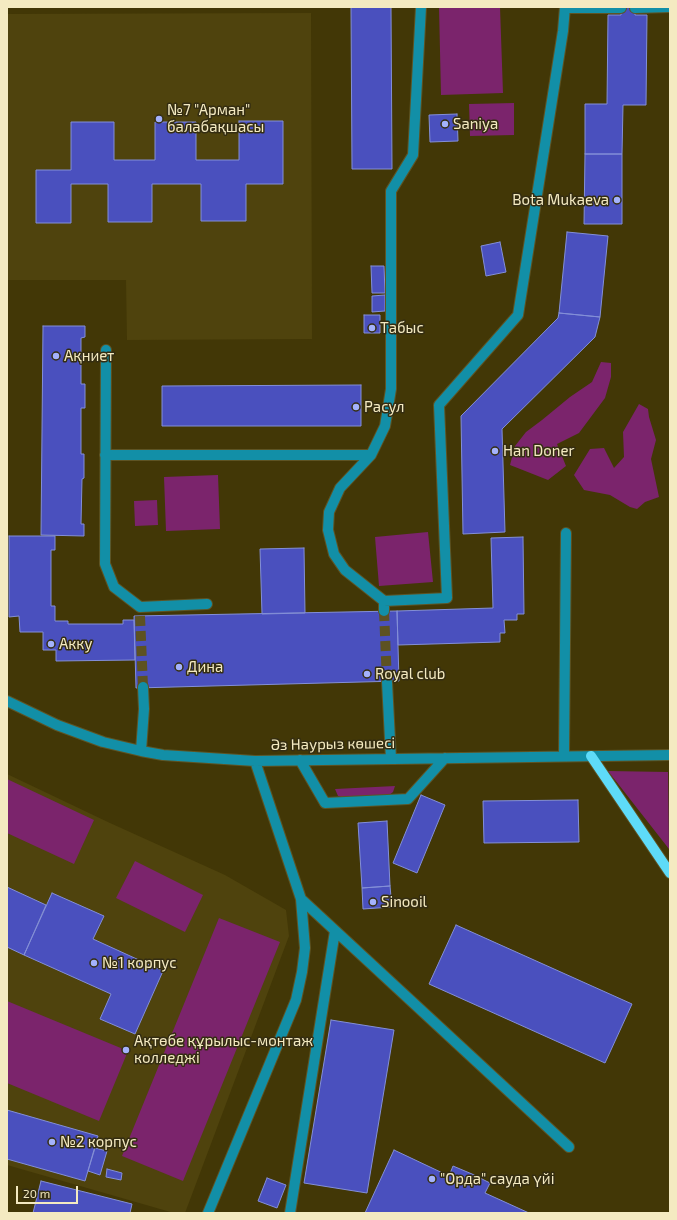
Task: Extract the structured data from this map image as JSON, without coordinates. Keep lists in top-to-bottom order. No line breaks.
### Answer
{"streets":{"street":["Әз Наурыз көшесі"]},"places":["№7 \"Арман\" балабақшасы","Saniya","Bota Mukaeva","Табыс","Ақниет","Расул","Han Doner","Акку","Дина","Royal club","Sinooil","№1 корпус","Ақтөбе құрылыс-монтаж колледжі","№2 корпус","\"Орда\" сауда үйі"],"scale_bar":"20 m"}
